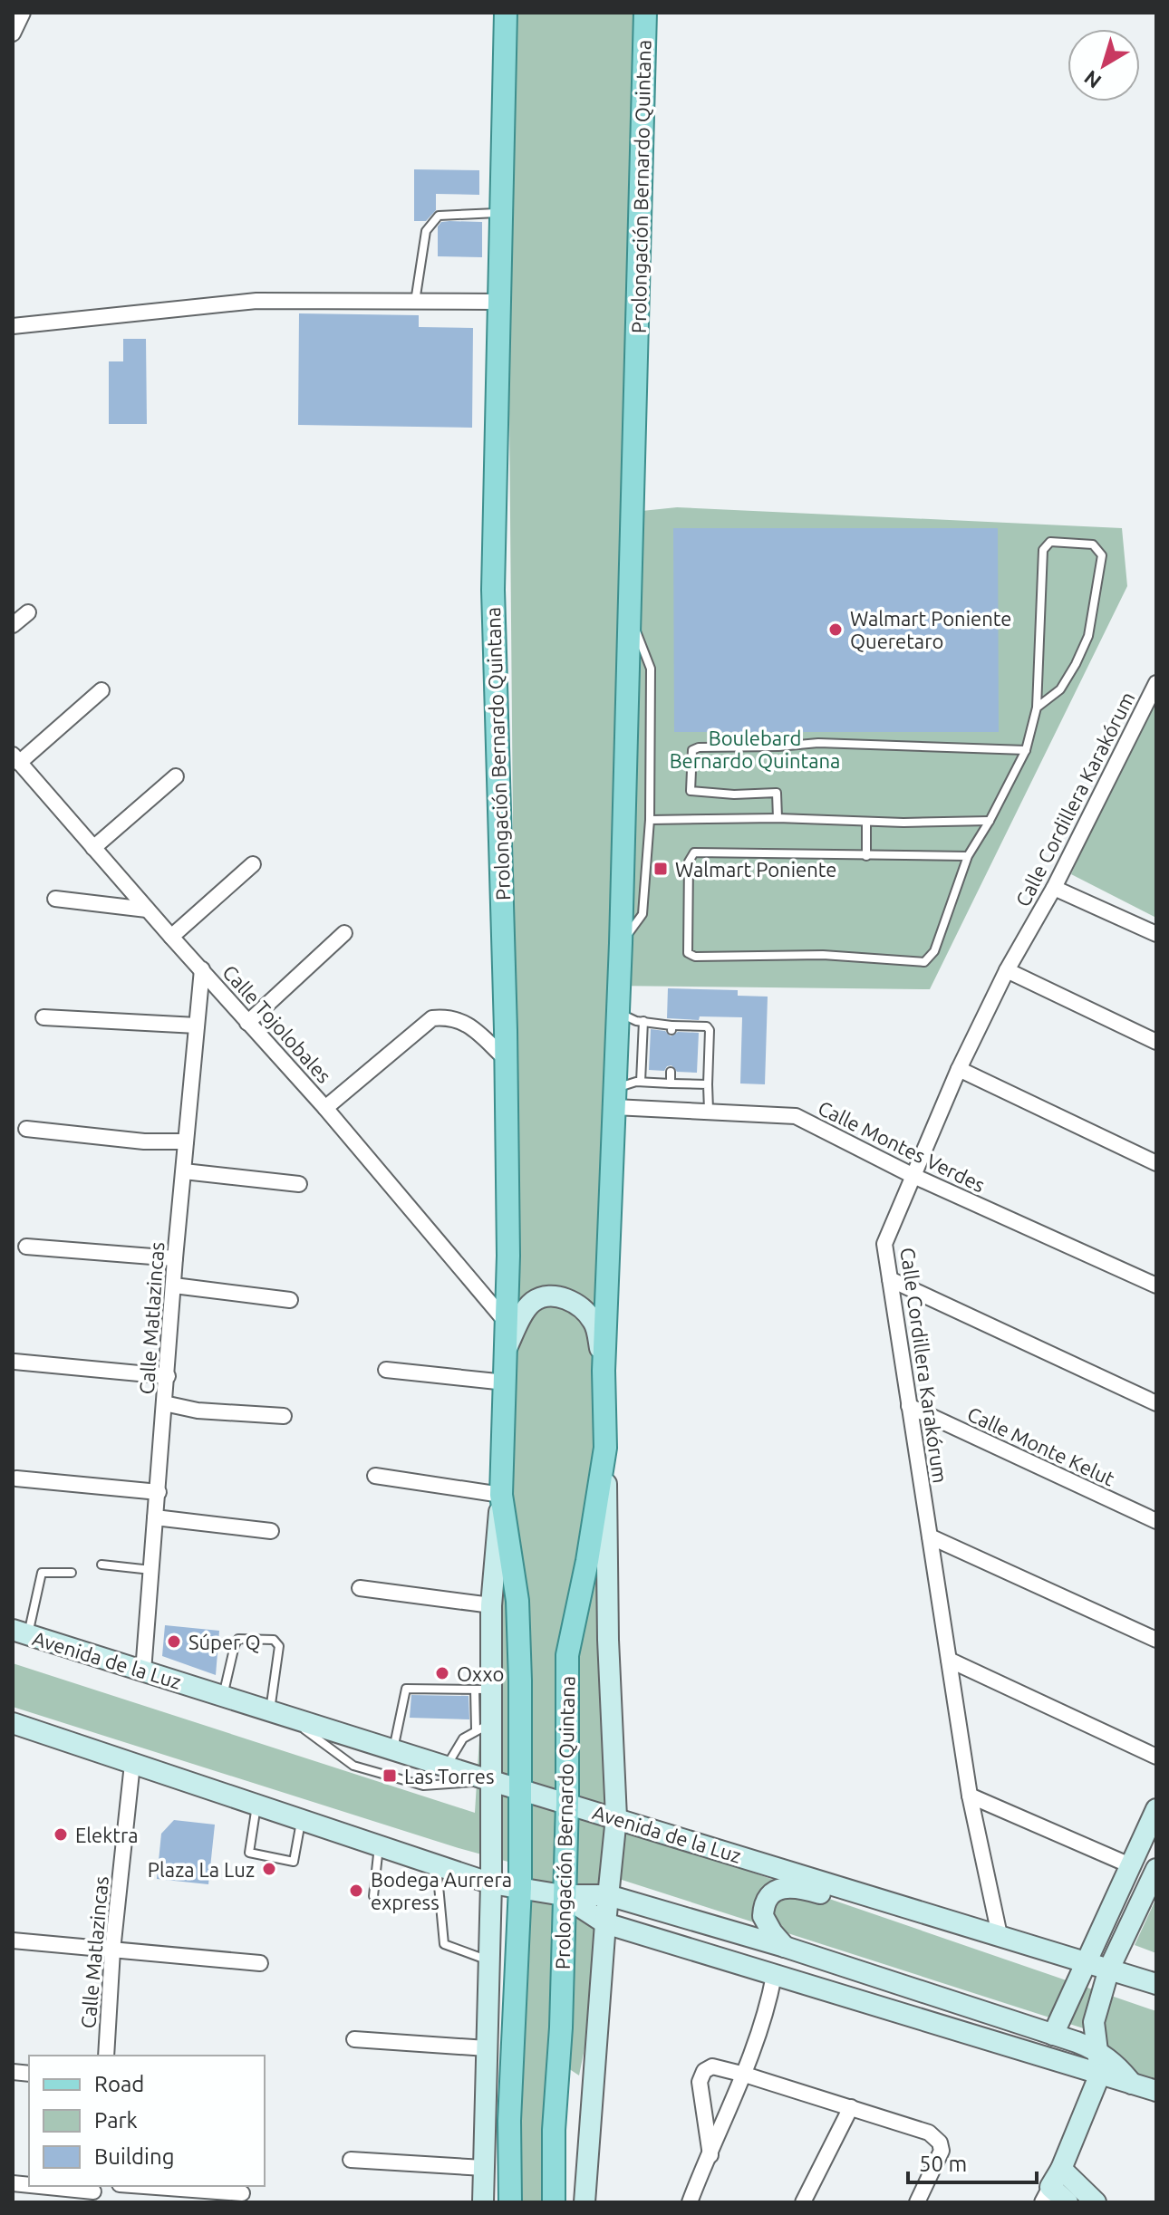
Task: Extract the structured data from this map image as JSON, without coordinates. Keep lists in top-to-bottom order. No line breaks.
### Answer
{"streets":{"main road":["Prolongación Bernardo Quintana","Avenida de la Luz"],"street":["Calle Cordillera Karakórum","Calle Tojolobales","Calle Montes Verdes","Calle Matlazincas","Calle Monte Kelut"]},"crossings":[["Prolongación Bernardo Quintana","Calle Tojolobales"],["Prolongación Bernardo Quintana","Calle Montes Verdes"],["Prolongación Bernardo Quintana","Avenida de la Luz"],["Calle Cordillera Karakórum","Calle Montes Verdes"],["Calle Cordillera Karakórum","Calle Monte Kelut"],["Calle Cordillera Karakórum","Avenida de la Luz"],["Calle Tojolobales","Calle Matlazincas"],["Calle Matlazincas","Avenida de la Luz"]],"parks":["Boulebard Bernardo Quintana"],"places":{"other":["Walmart Poniente Queretaro","Súper Q","Oxxo","Elektra","Plaza La Luz","Bodega Aurrera express"],"transit":["Walmart Poniente","Las Torres"]},"legend":["Road","Park","Building"],"scale_bar":"50 m","north":"bottom left"}
